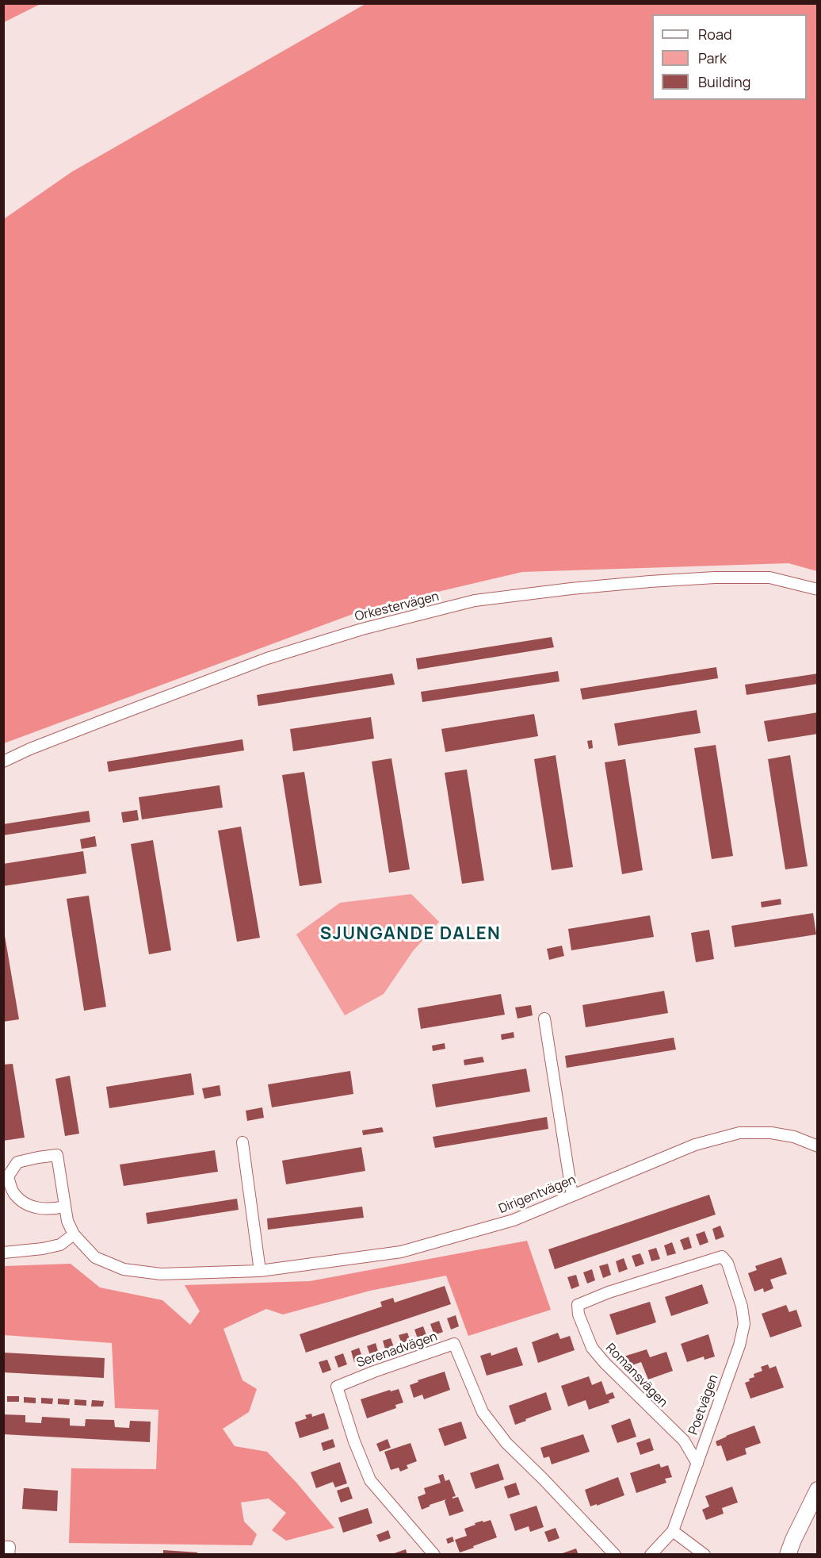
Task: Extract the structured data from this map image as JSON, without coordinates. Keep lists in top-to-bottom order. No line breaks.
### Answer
{"streets":{"street":["Orkestervägen","Dirigentvägen","Serenadvägen","Romansvägen","Poetvägen"]},"crossings":[["Romansvägen","Poetvägen"]],"districts":["SJUNGANDE DALEN"],"legend":["Road","Park","Building"]}
